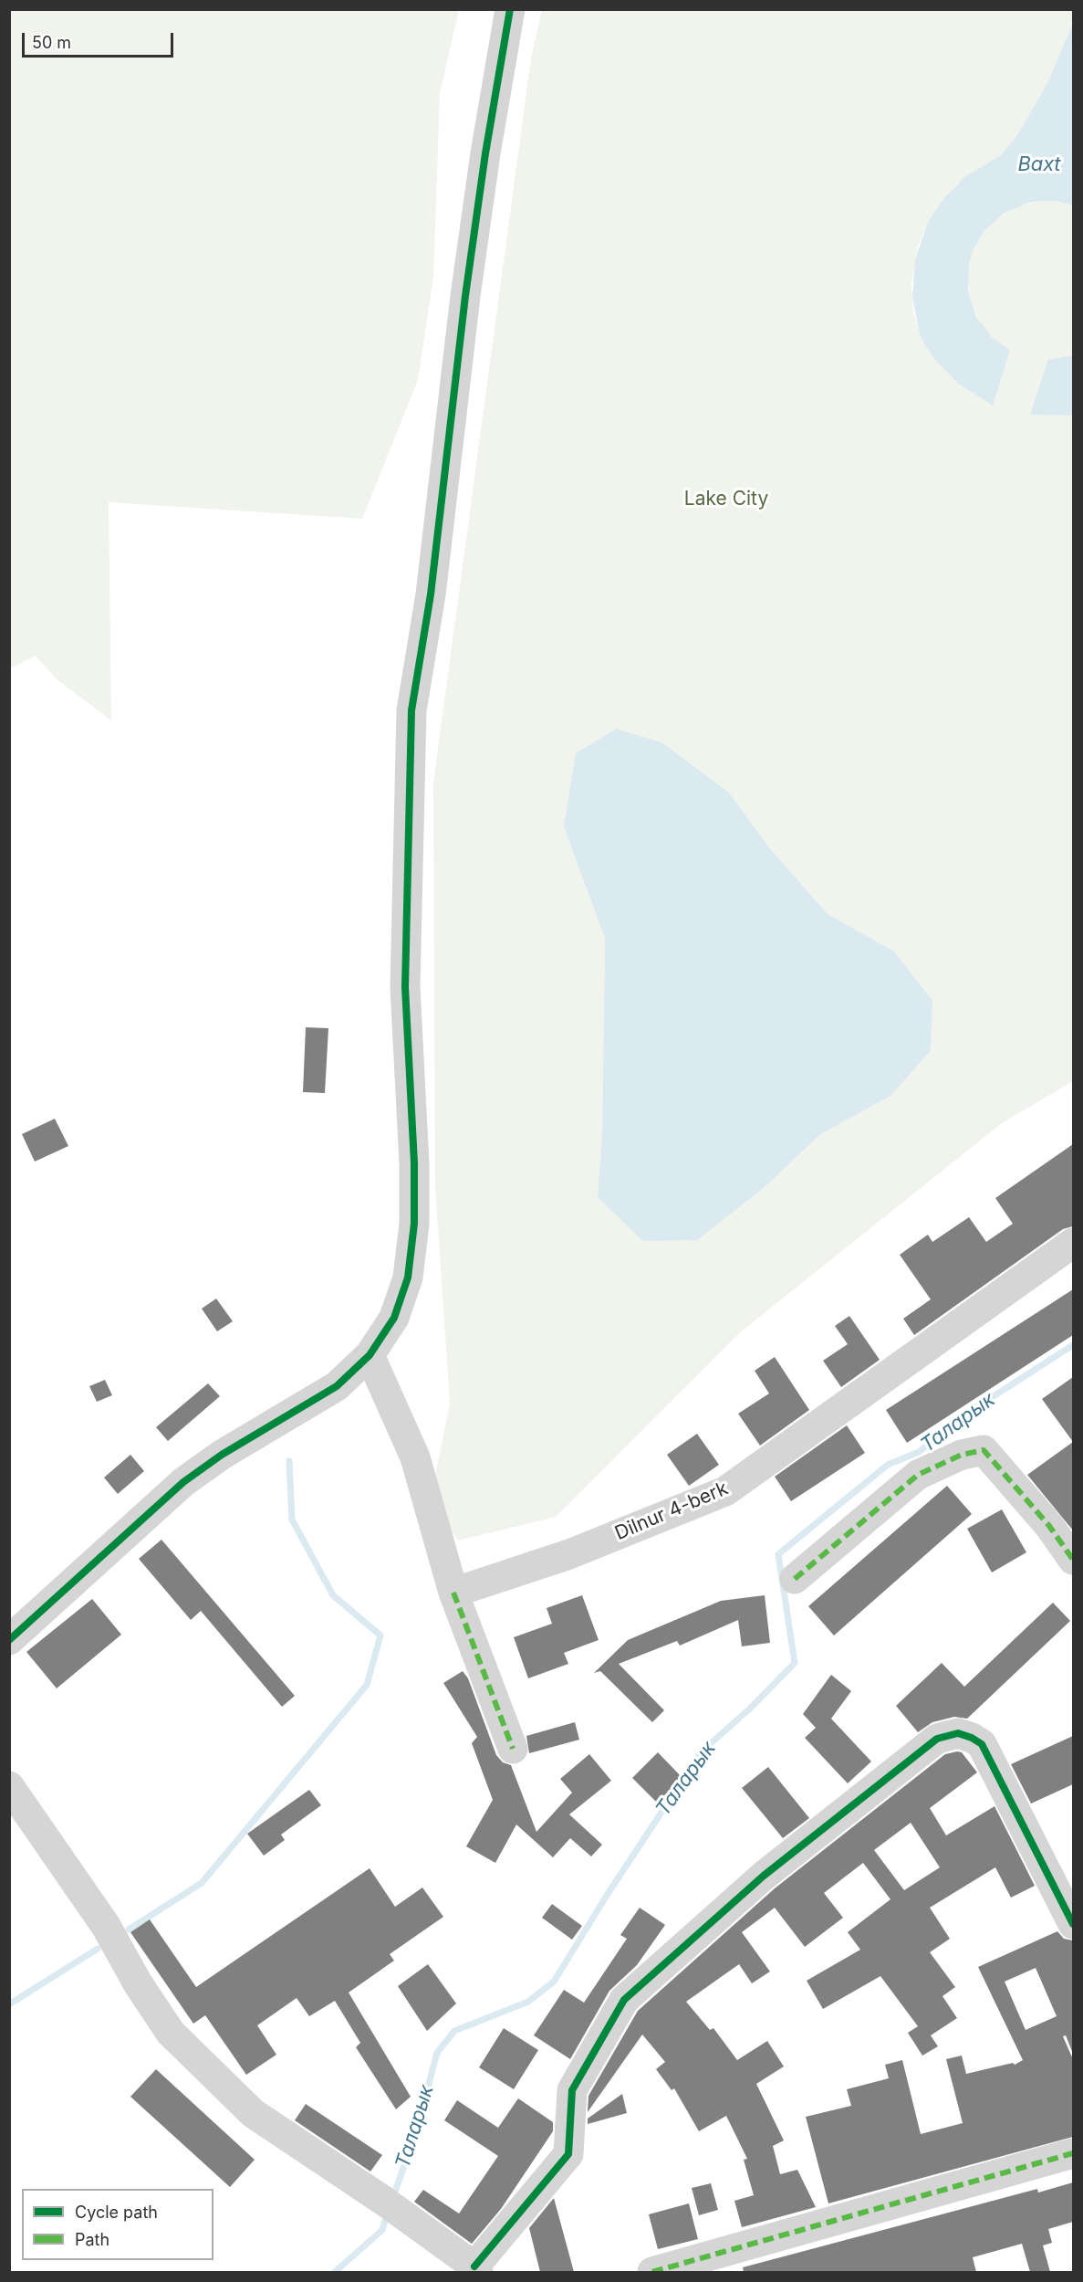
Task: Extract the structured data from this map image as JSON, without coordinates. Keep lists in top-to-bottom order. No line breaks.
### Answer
{"streets":{"street":["Dilnur 4-berk"]},"water":["Baхt","Таларык"],"parks":["Lake City"],"legend":["Cycle path","Path"],"scale_bar":"50 m"}
